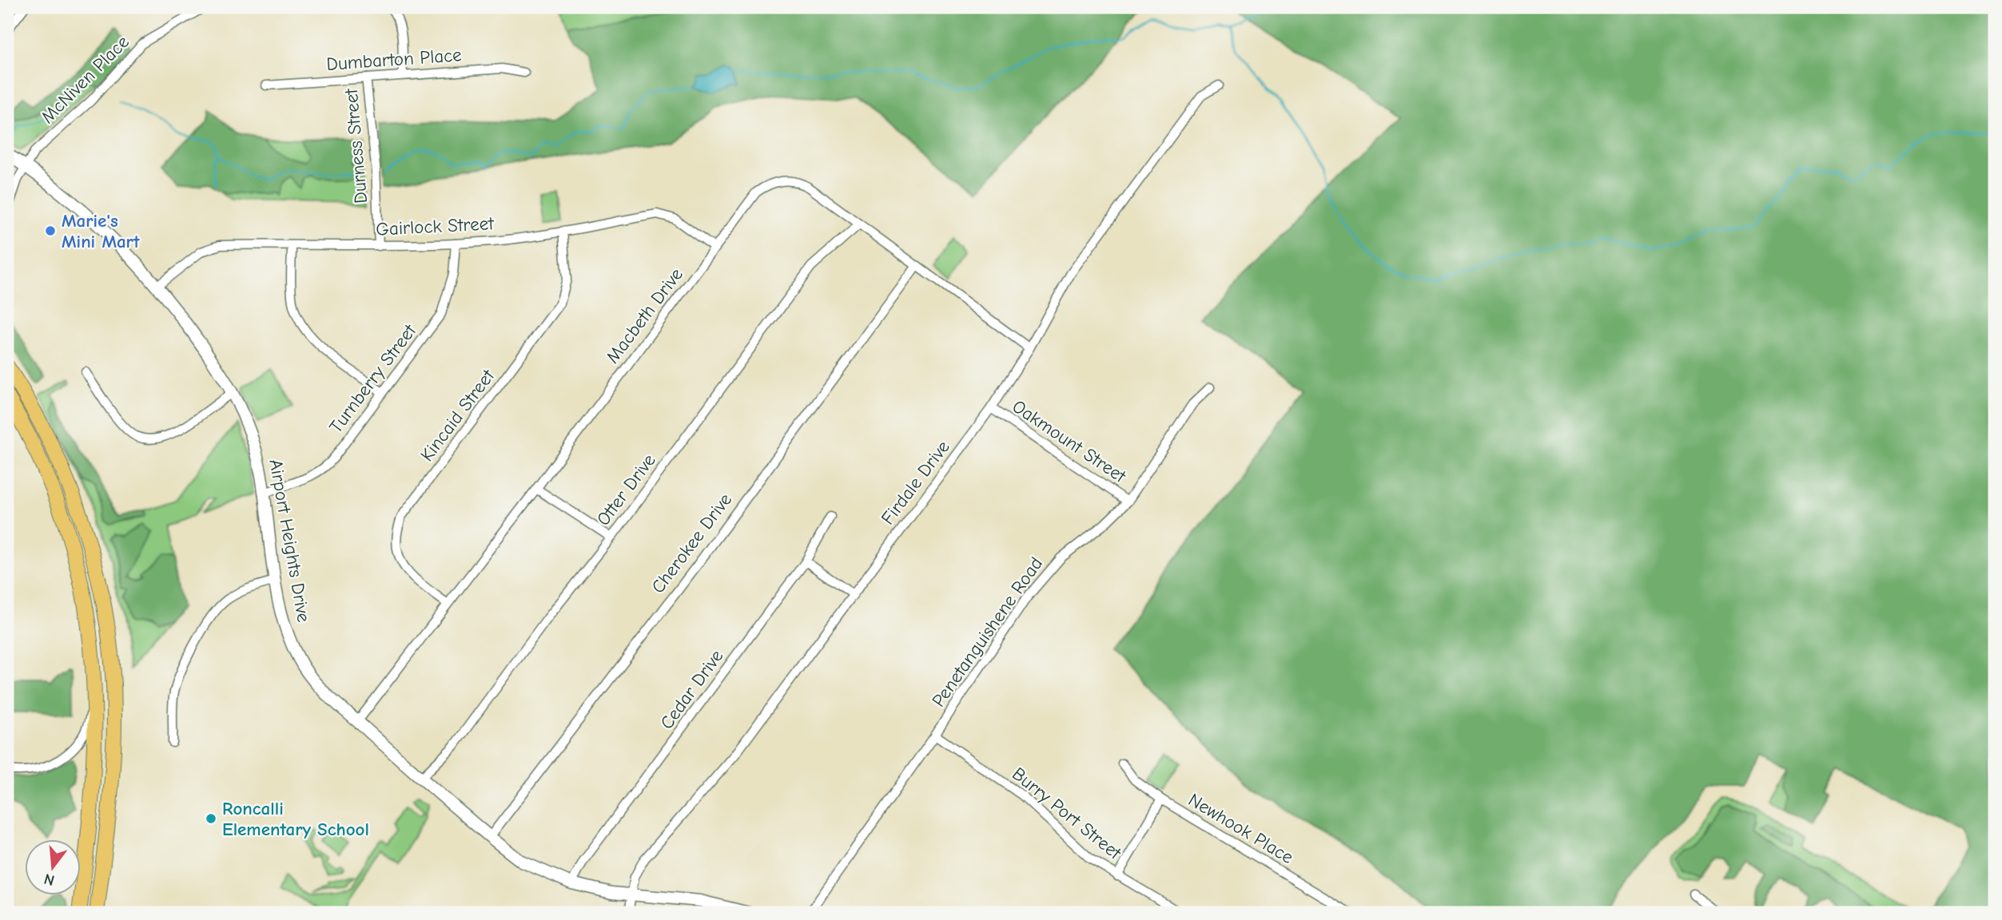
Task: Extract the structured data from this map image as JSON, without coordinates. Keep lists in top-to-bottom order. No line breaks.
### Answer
{"streets":{"street":["Dumbarton Place","McNiven Place","Durness Street","Gairlock Street","Macbeth Drive","Turnberry Street","Kincaid Street","Oakmount Street","Firdale Drive","Otter Drive","Airport Heights Drive","Cherokee Drive","Penetanguishene Road","Cedar Drive","Burry Port Street","Newhook Place"]},"crossings":[["Dumbarton Place","Durness Street"],["McNiven Place","Airport Heights Drive"],["Durness Street","Gairlock Street"],["Gairlock Street","Macbeth Drive"],["Gairlock Street","Turnberry Street"],["Gairlock Street","Kincaid Street"],["Gairlock Street","Airport Heights Drive"],["Macbeth Drive","Kincaid Street"],["Macbeth Drive","Firdale Drive"],["Macbeth Drive","Otter Drive"],["Macbeth Drive","Airport Heights Drive"],["Macbeth Drive","Cherokee Drive"],["Turnberry Street","Airport Heights Drive"],["Oakmount Street","Firdale Drive"],["Oakmount Street","Penetanguishene Road"],["Firdale Drive","Airport Heights Drive"],["Otter Drive","Airport Heights Drive"],["Airport Heights Drive","Cherokee Drive"],["Airport Heights Drive","Cedar Drive"],["Penetanguishene Road","Burry Port Street"]],"places":["Marie's Mini Mart","Roncalli Elementary School"],"north":"bottom"}
